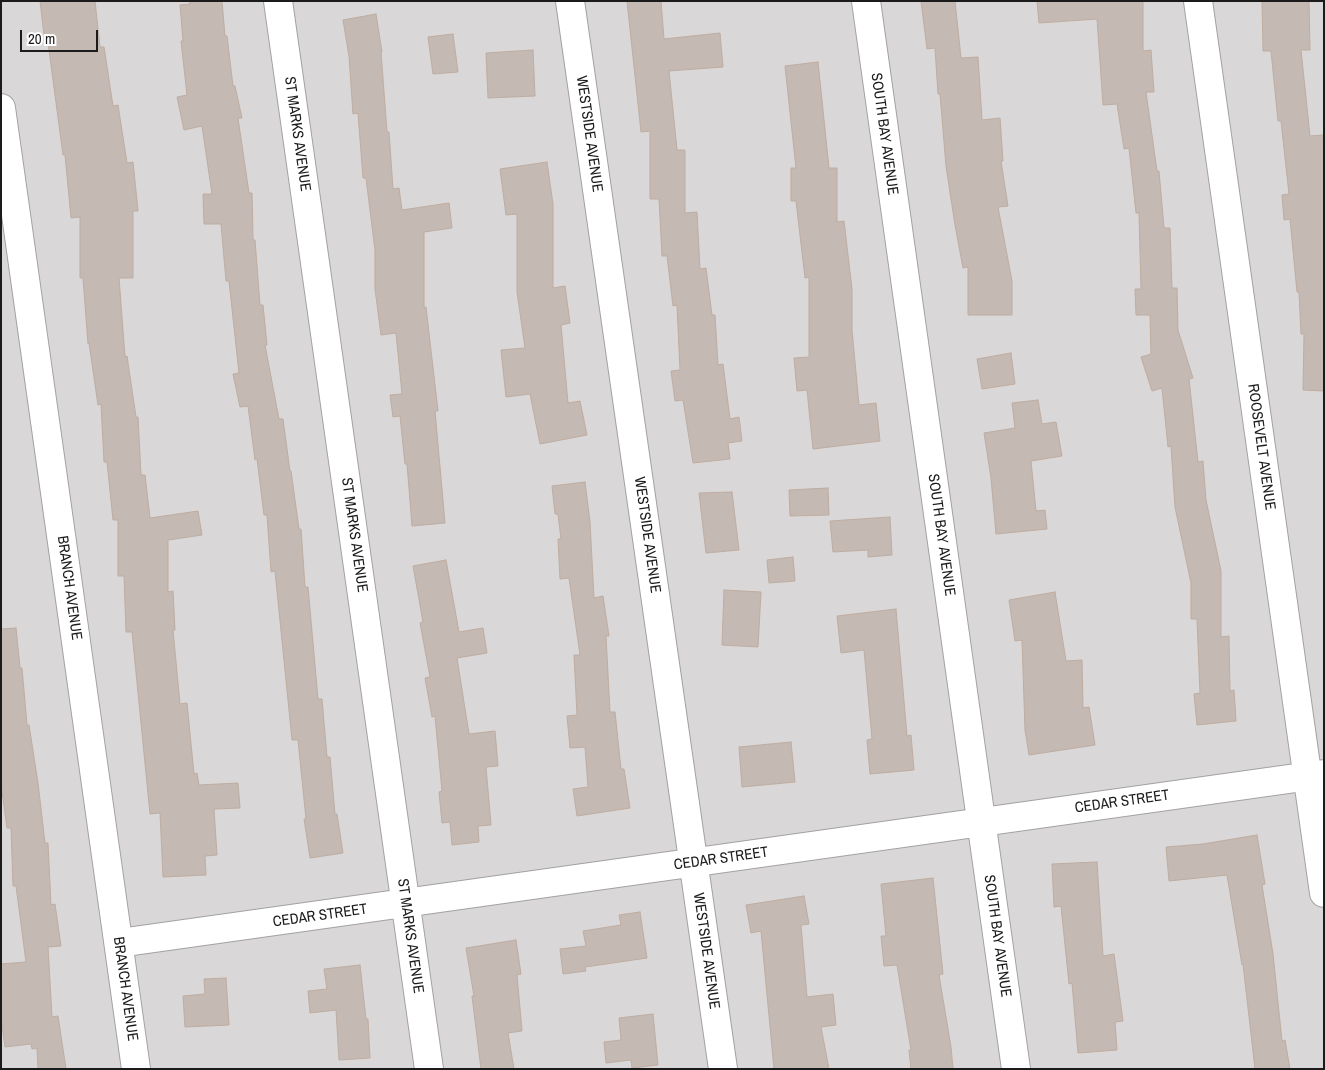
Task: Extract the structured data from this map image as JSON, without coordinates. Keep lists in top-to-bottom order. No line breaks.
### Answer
{"streets":{"street":["ST MARKS AVENUE","WESTSIDE AVENUE","SOUTH BAY AVENUE","ROOSEVELT AVENUE","BRANCH AVENUE","CEDAR STREET"]},"crossings":[["ST MARKS AVENUE","CEDAR STREET"],["WESTSIDE AVENUE","CEDAR STREET"],["SOUTH BAY AVENUE","CEDAR STREET"],["ROOSEVELT AVENUE","CEDAR STREET"],["BRANCH AVENUE","CEDAR STREET"]],"scale_bar":"20 m"}
